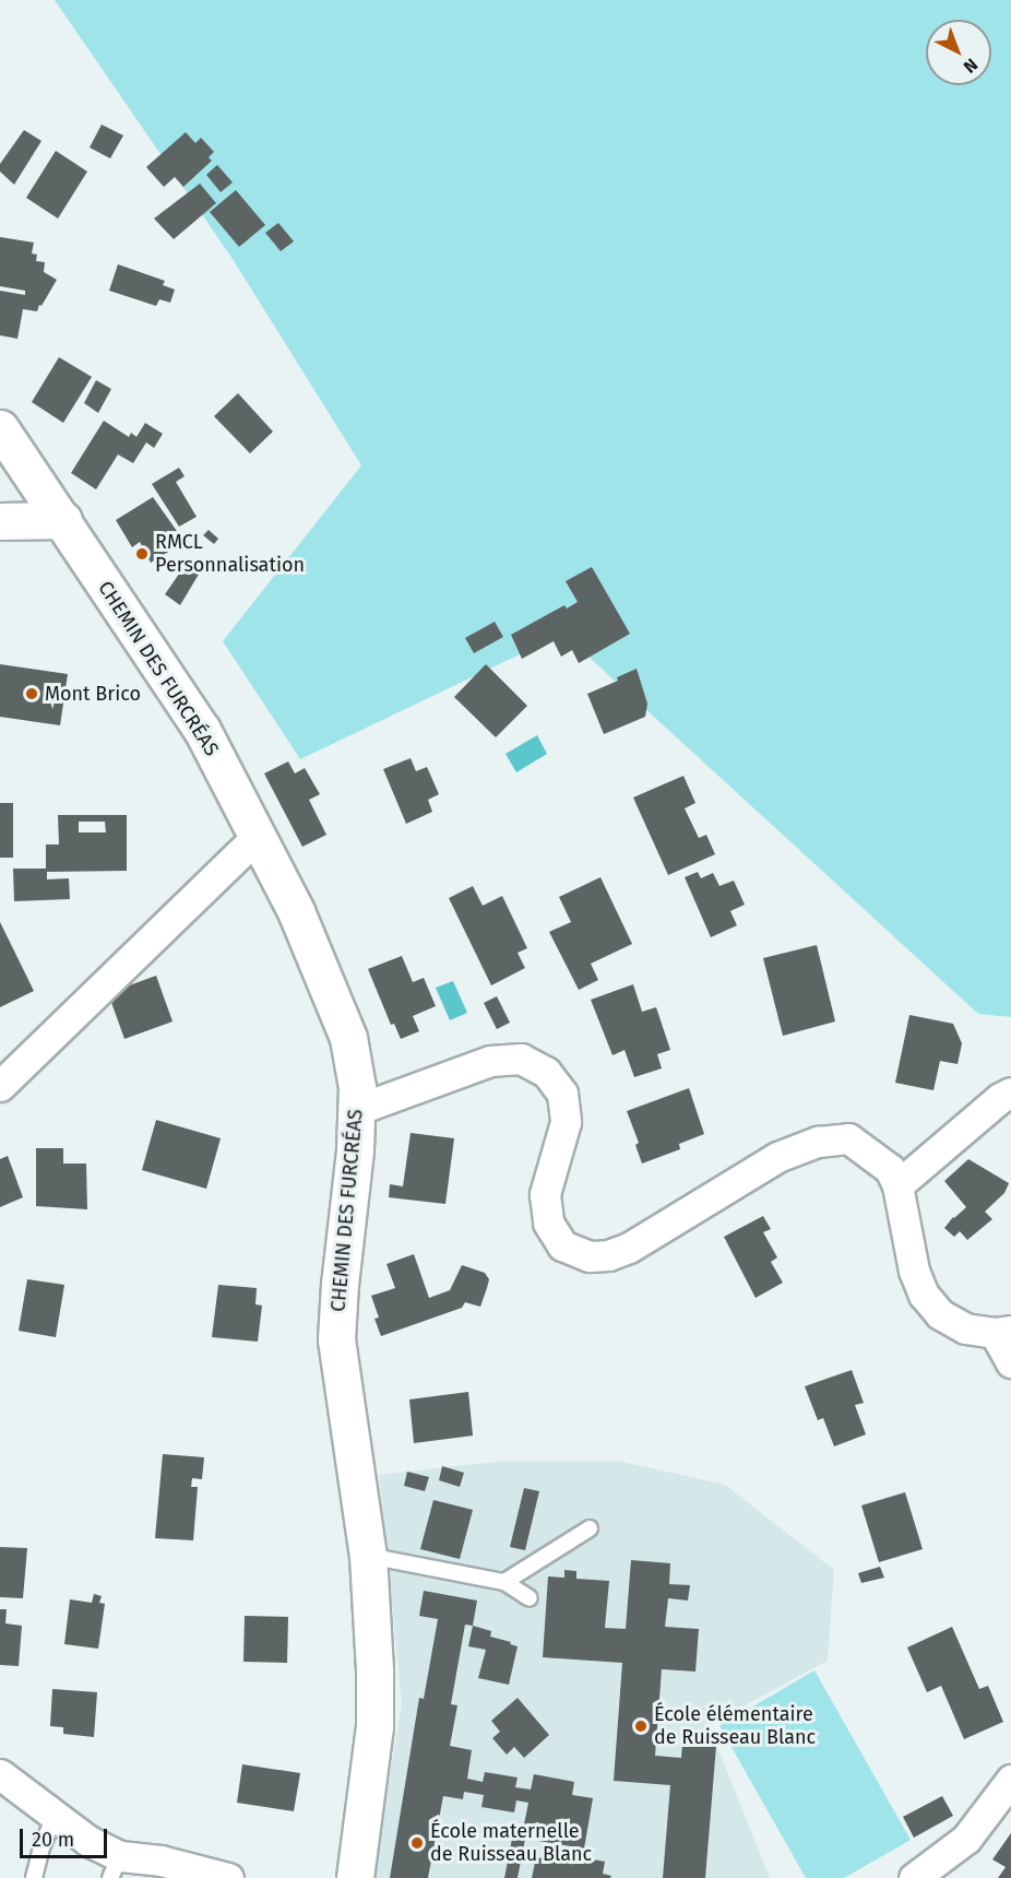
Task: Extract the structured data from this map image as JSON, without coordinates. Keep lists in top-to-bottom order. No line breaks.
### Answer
{"streets":{"street":["CHEMIN DES FURCRÉAS"]},"places":["RMCL Personnalisation","Mont Brico","École élémentaire de Ruisseau Blanc","École maternelle de Ruisseau Blanc"],"scale_bar":"20 m","north":"bottom right"}
